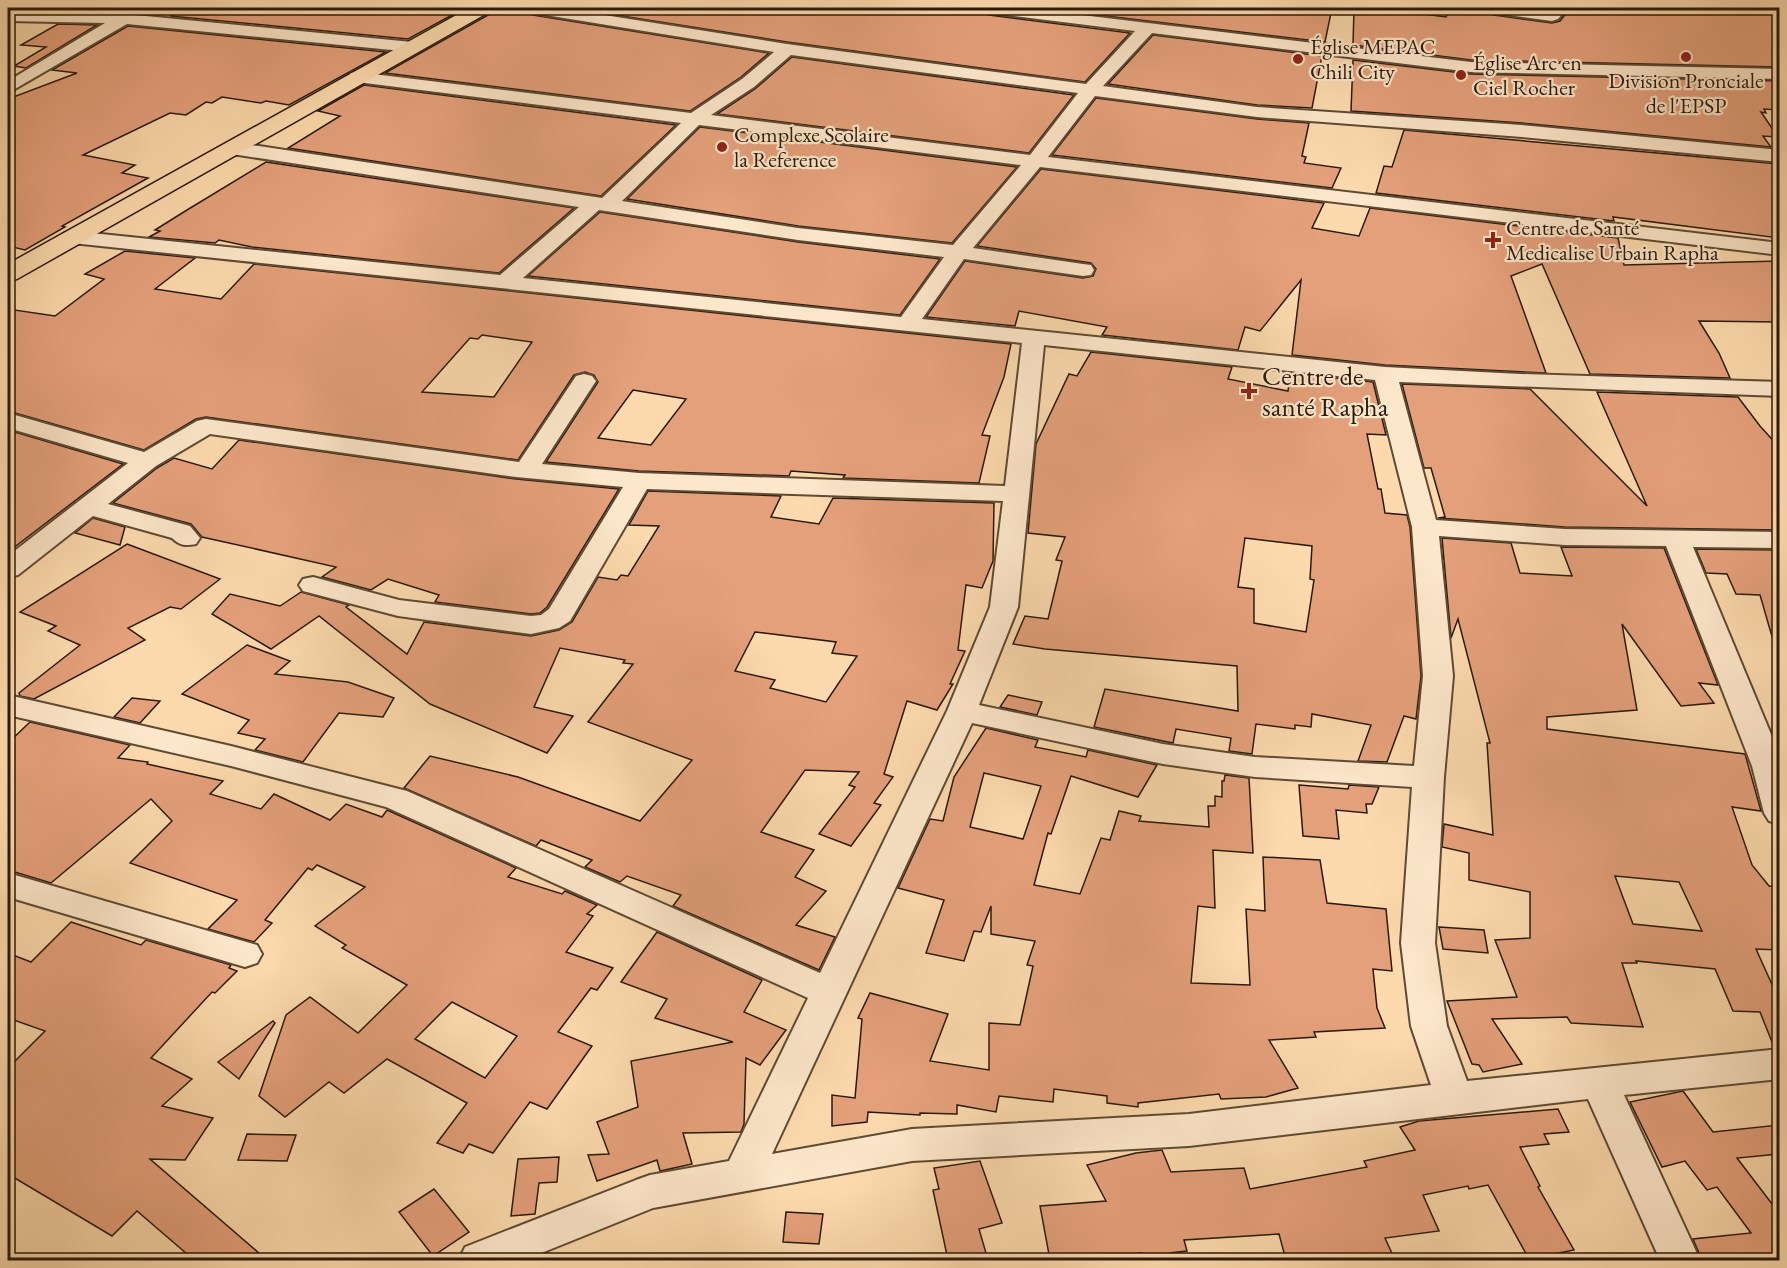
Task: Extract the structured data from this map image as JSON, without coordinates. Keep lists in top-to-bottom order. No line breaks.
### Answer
{"places":{"other":["Division Pronciale de l'EPSP","Église MEPAC Chili City","Église Arc en Ciel Rocher","Complexe Scolaire la Reference"],"health":["Centre de Santé Medicalise Urbain Rapha","Centre de santé Rapha"]}}
